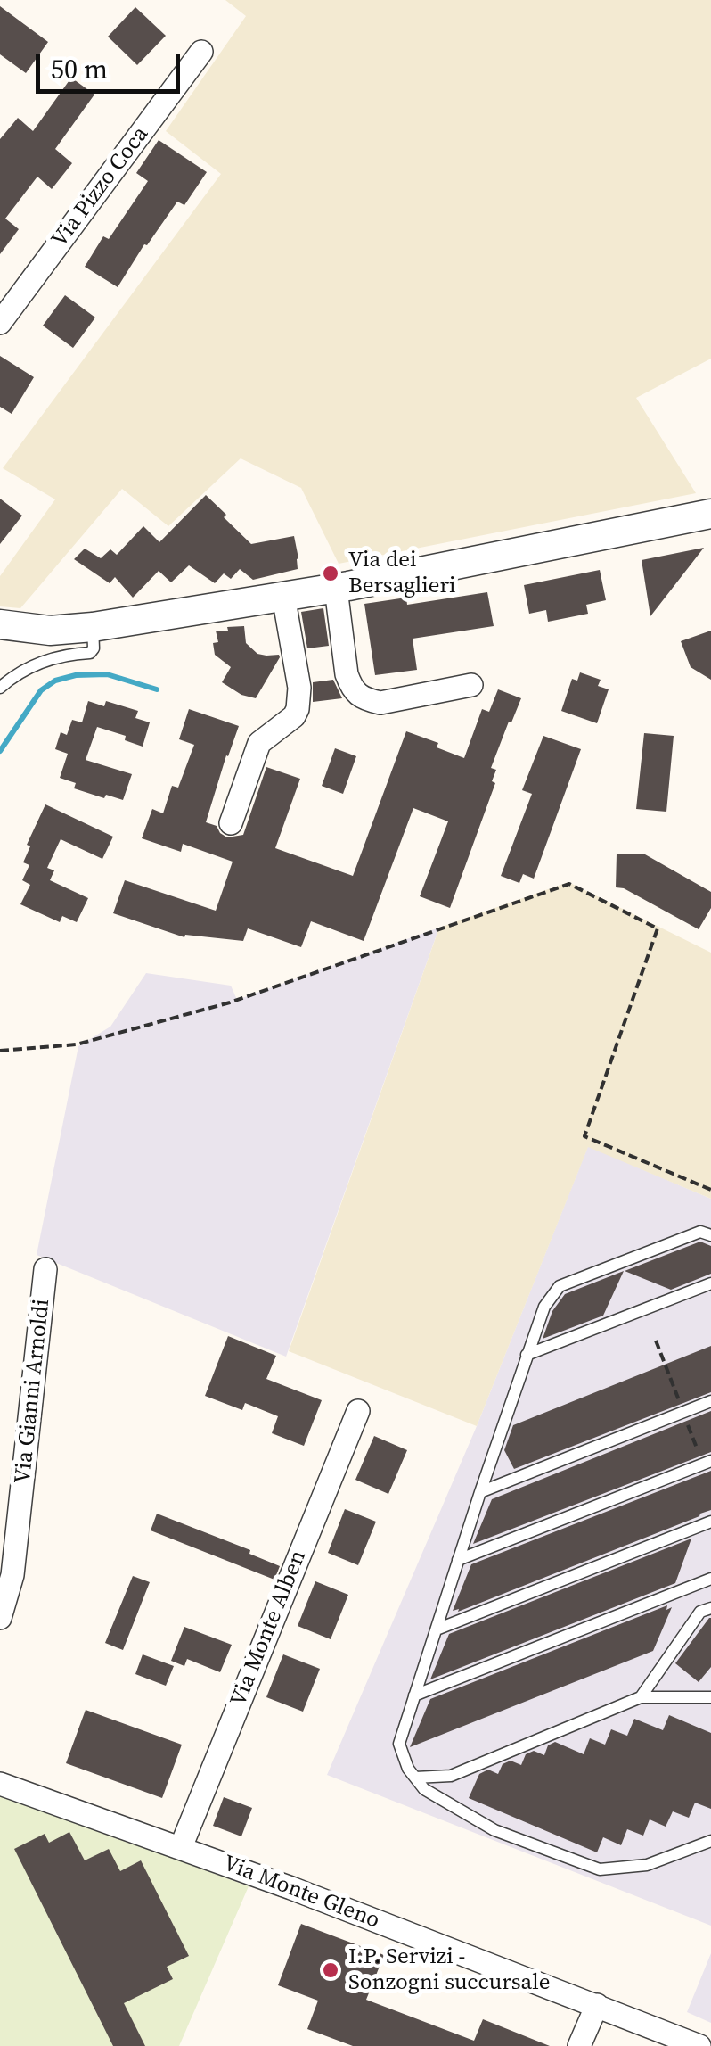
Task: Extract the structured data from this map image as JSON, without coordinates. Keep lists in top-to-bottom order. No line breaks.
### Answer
{"streets":{"street":["Via Pizzo Coca","Via Gianni Arnoldi","Via Monte Alben","Via Monte Gleno"]},"crossings":[["Via Monte Alben","Via Monte Gleno"]],"places":["Via dei Bersaglieri","I.P. Servizi - Sonzogni succursale"],"scale_bar":"50 m"}
